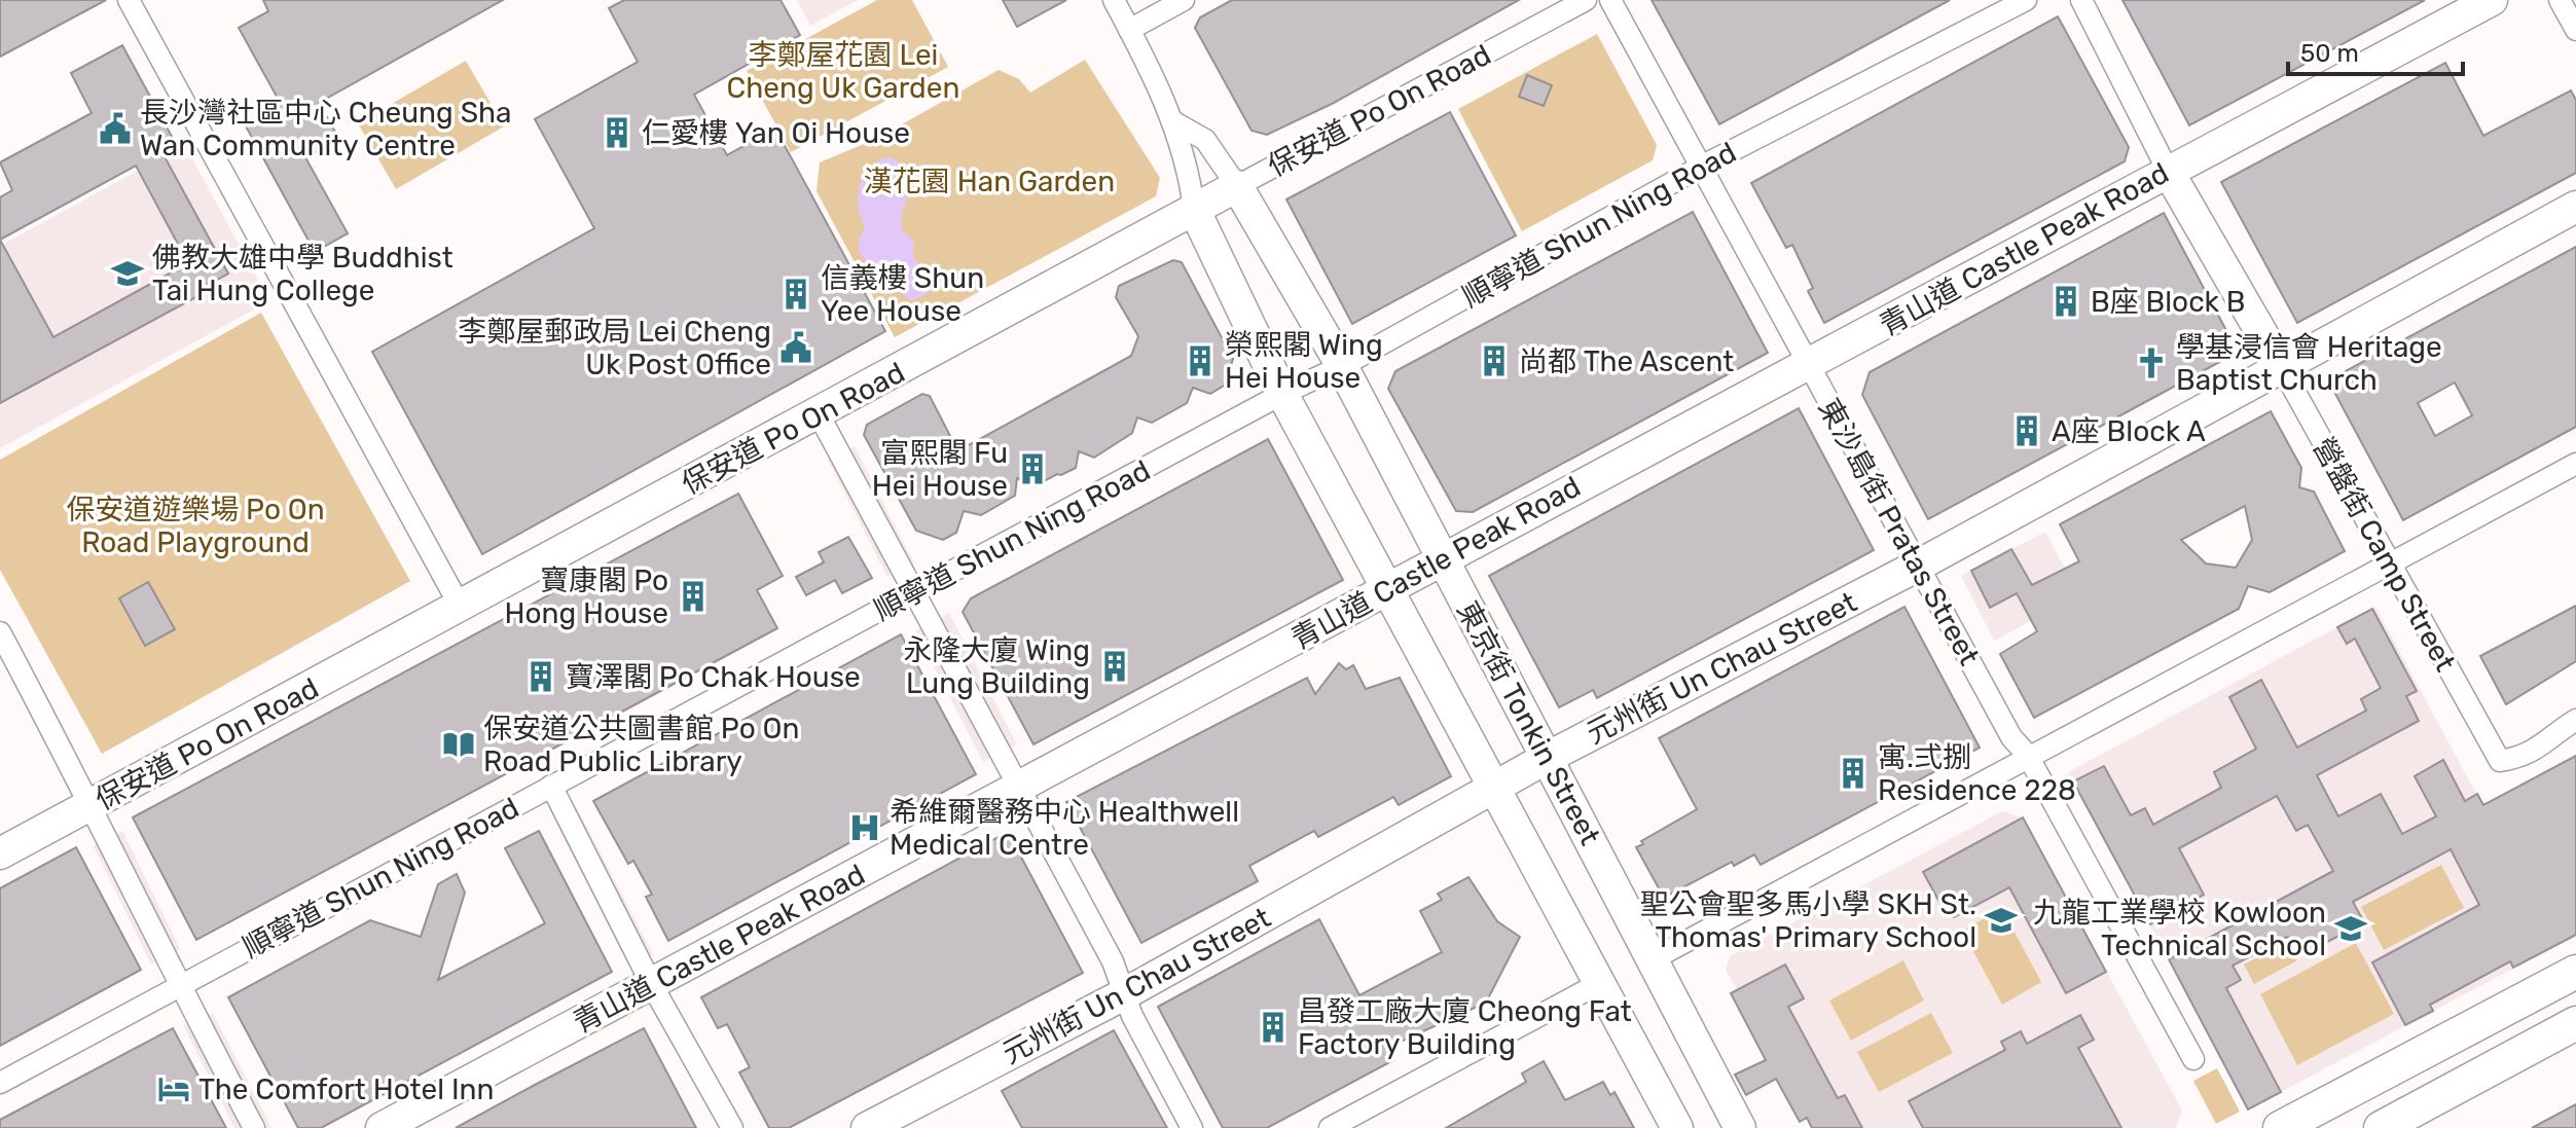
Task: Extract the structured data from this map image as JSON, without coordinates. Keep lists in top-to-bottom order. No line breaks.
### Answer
{"streets":{"main road":["保安道 Po On Road","青山道 Castle Peak Road","營盤街 Camp Street","元州街 Un Chau Street","東京街 Tonkin Street"],"street":["順寧道 Shun Ning Road","東沙島街 Pratas Street"]},"crossings":[["保安道 Po On Road","東京街 Tonkin Street"],["順寧道 Shun Ning Road","東沙島街 Pratas Street"],["順寧道 Shun Ning Road","東京街 Tonkin Street"],["青山道 Castle Peak Road","東沙島街 Pratas Street"],["青山道 Castle Peak Road","營盤街 Camp Street"],["青山道 Castle Peak Road","東京街 Tonkin Street"],["東沙島街 Pratas Street","元州街 Un Chau Street"],["營盤街 Camp Street","元州街 Un Chau Street"],["元州街 Un Chau Street","東京街 Tonkin Street"]],"parks":["李鄭屋花園 Lei Cheng Uk Garden","漢花園 Han Garden","保安道遊樂場 Po On Road Playground"],"places":{"public building":["長沙灣社區中心 Cheung Sha Wan Community Centre","李鄭屋郵政局 Lei Cheng Uk Post Office"],"building":["仁愛樓 Yan Oi House","信義樓 Shun Yee House","B座 Block B","榮熙閣 Wing Hei House","尚都 The Ascent","A座 Block A","富熙閣 Fu Hei House","寶康閣 Po Hong House","永隆大廈 Wing Lung Building","寶澤閣 Po Chak House","寓.弍捌 Residence 228","昌發工廠大廈 Cheong Fat Factory Building"],"school or university":["佛教大雄中學 Buddhist Tai Hung College","聖公會聖多馬小學 SKH St. Thomas' Primary School","九龍工業學校 Kowloon Technical School"],"church":["學基浸信會 Heritage Baptist Church"],"library":["保安道公共圖書館 Po On Road Public Library"],"hospital":["希維爾醫務中心 Healthwell Medical Centre"],"hotel":["The Comfort Hotel Inn"]},"scale_bar":"50 m"}
